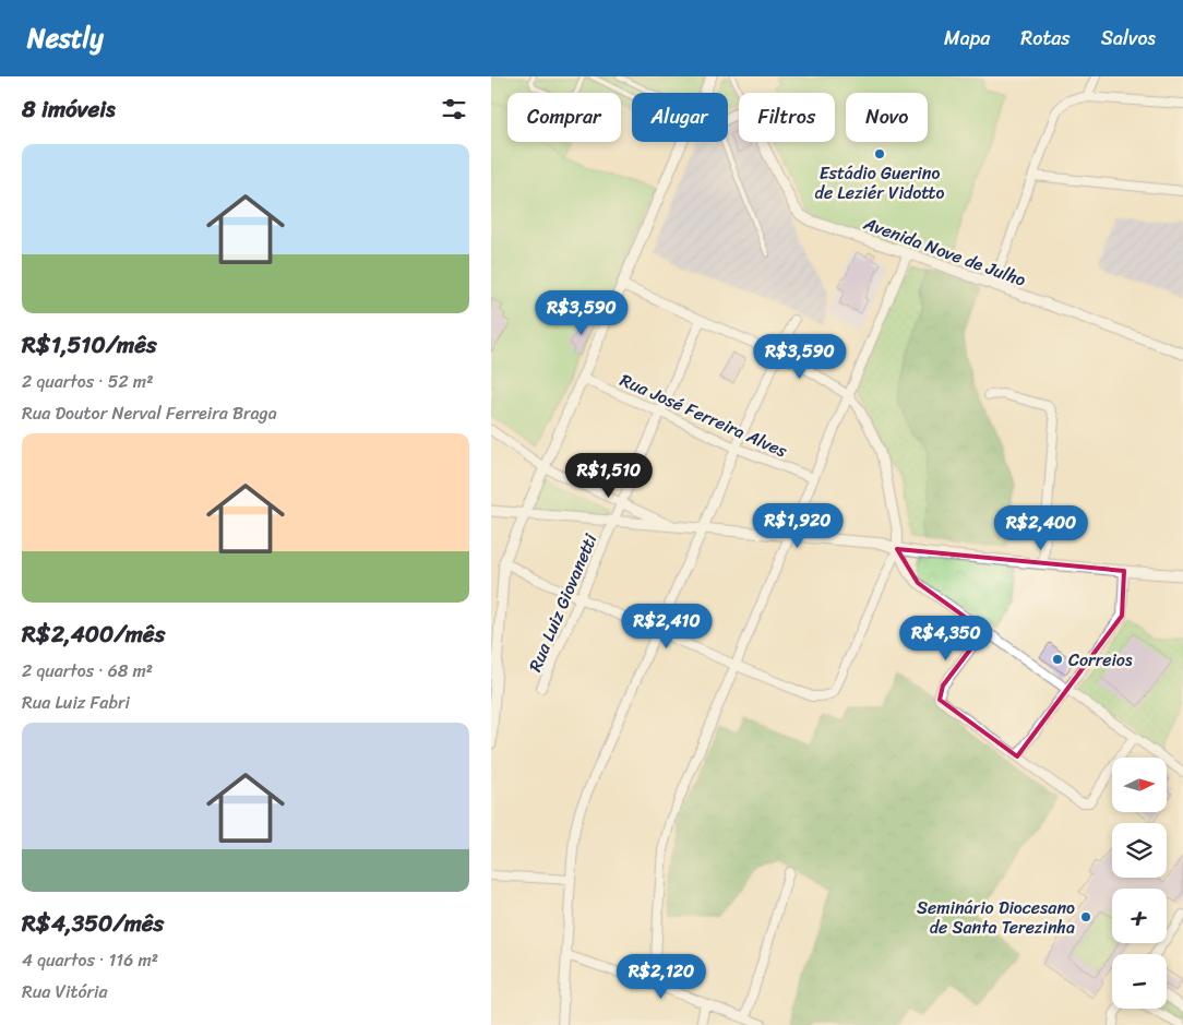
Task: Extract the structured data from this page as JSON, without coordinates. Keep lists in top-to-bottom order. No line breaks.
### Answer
{"streets":{"street":["Avenida Nove de Julho","Rua José Ferreira Alves","Rua Luiz Giovanetti"]},"crossings":[["Rua José Ferreira Alves","Rua Luiz Giovanetti"]],"places":["Estádio Guerino de Leziér Vidotto","Correios","Seminário Diocesano de Santa Terezinha"],"north":"right","page":{"header":"Nestly","nav":["Mapa","Rotas","Salvos"],"heading":"8 imóveis","chip":["Comprar","Alugar","Filtros","Novo"],"list":[{"name":"R$1,510/mês","note":"2 quartos · 52 m² · Rua Doutor Nerval Ferreira Braga"},{"name":"R$2,400/mês","note":"2 quartos · 68 m² · Rua Luiz Fabri"},{"name":"R$4,350/mês","note":"4 quartos · 116 m² · Rua Vitória"}],"price":["R$3,590","R$3,590","R$1,510","R$1,920","R$2,400","R$2,410","R$4,350","R$2,120"],"map_buttons":["+","−"]}}
